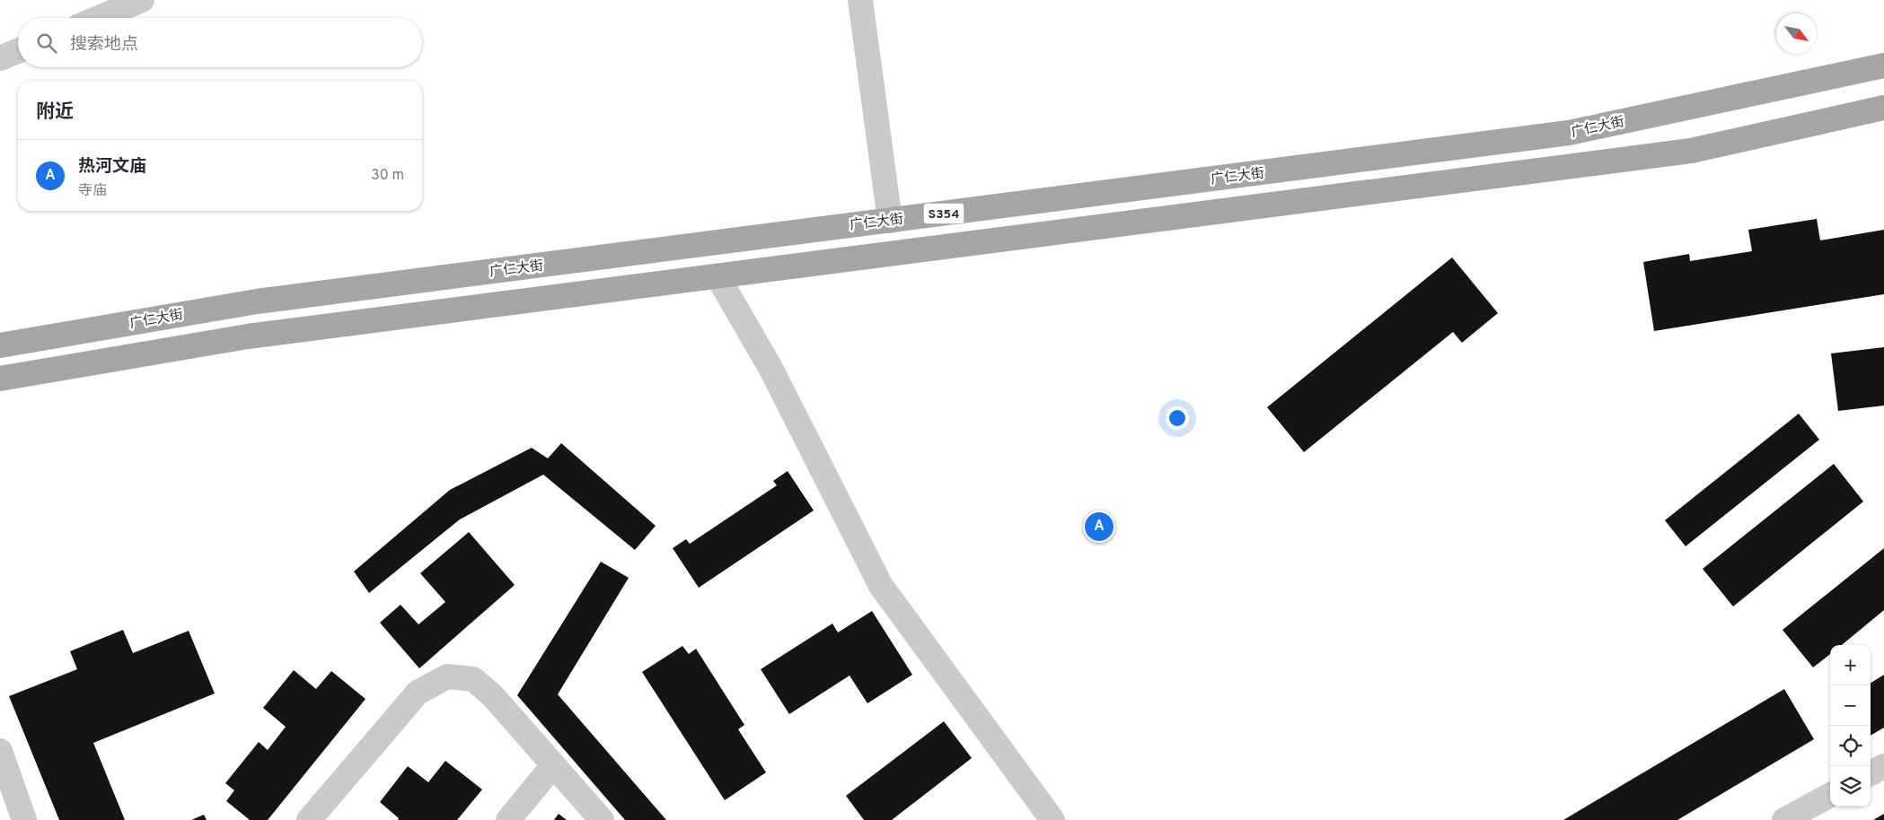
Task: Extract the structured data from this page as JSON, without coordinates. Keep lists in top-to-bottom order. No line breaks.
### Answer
{"streets":{"main road":["广仁大街","S354"]},"north":"bottom right","page":{"search":"搜索地点","heading":"附近","list":[{"mark":"A","name":"热河文庙","note":"寺庙","value":"30 m"}],"pins":"A","map_buttons":["+","−"]}}
